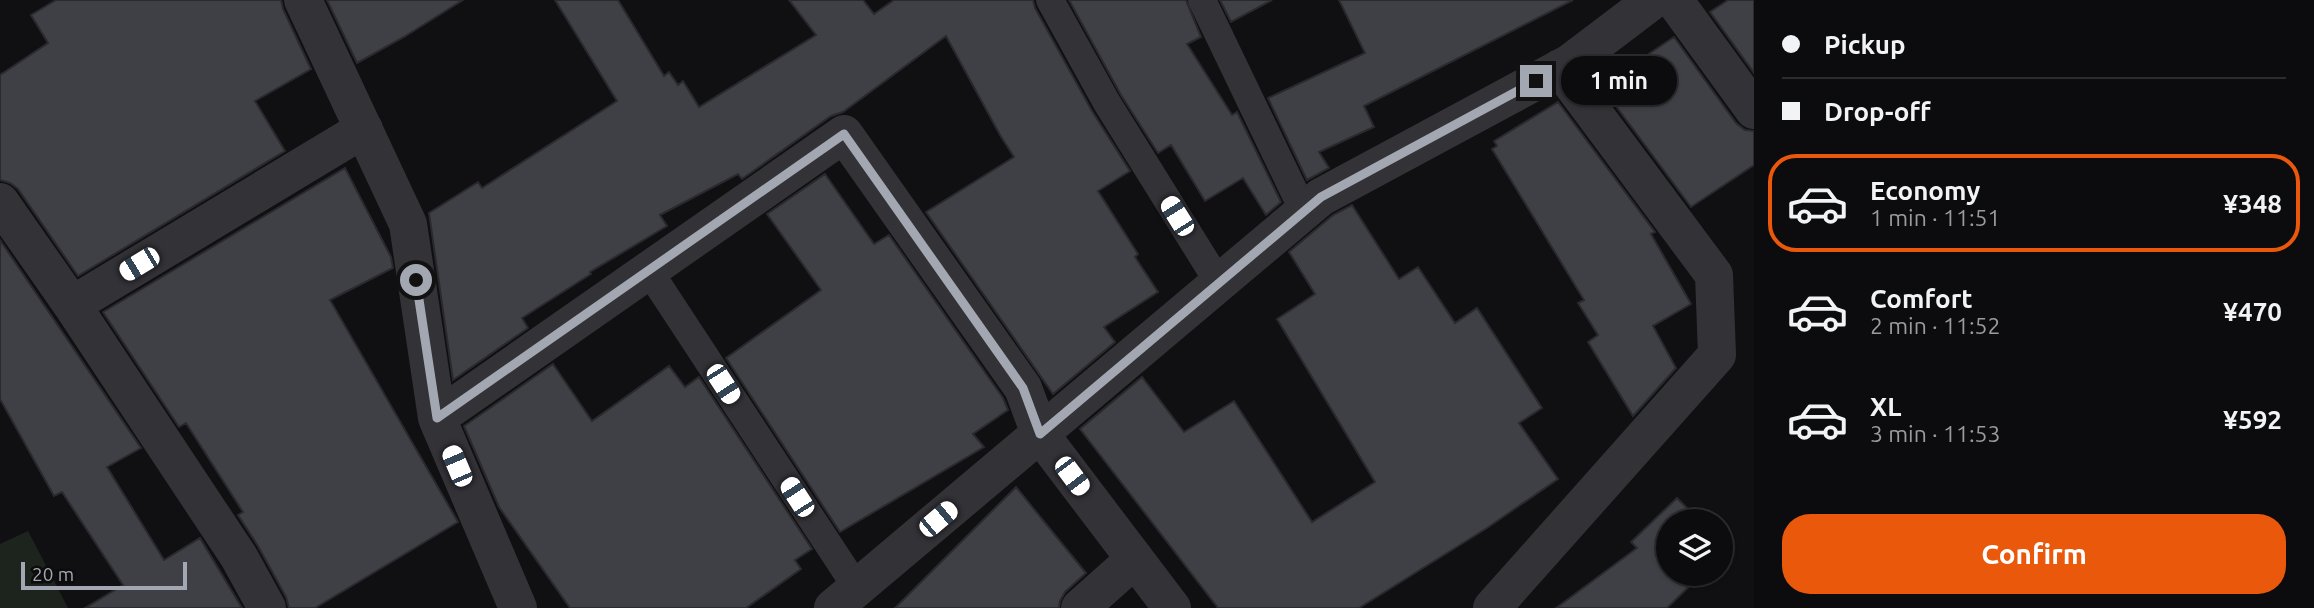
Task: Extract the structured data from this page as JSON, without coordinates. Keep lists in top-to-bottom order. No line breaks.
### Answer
{"scale_bar":"20 m","page":{"banner":["Pickup","Drop-off"],"bubble":"1 min","list":[{"name":"Economy","note":"1 min · 11:51","value":"¥348"},{"name":"Comfort","note":"2 min · 11:52","value":"¥470"},{"name":"XL","note":"3 min · 11:53","value":"¥592"}],"buttons":"Confirm","scale":"20 m"}}
